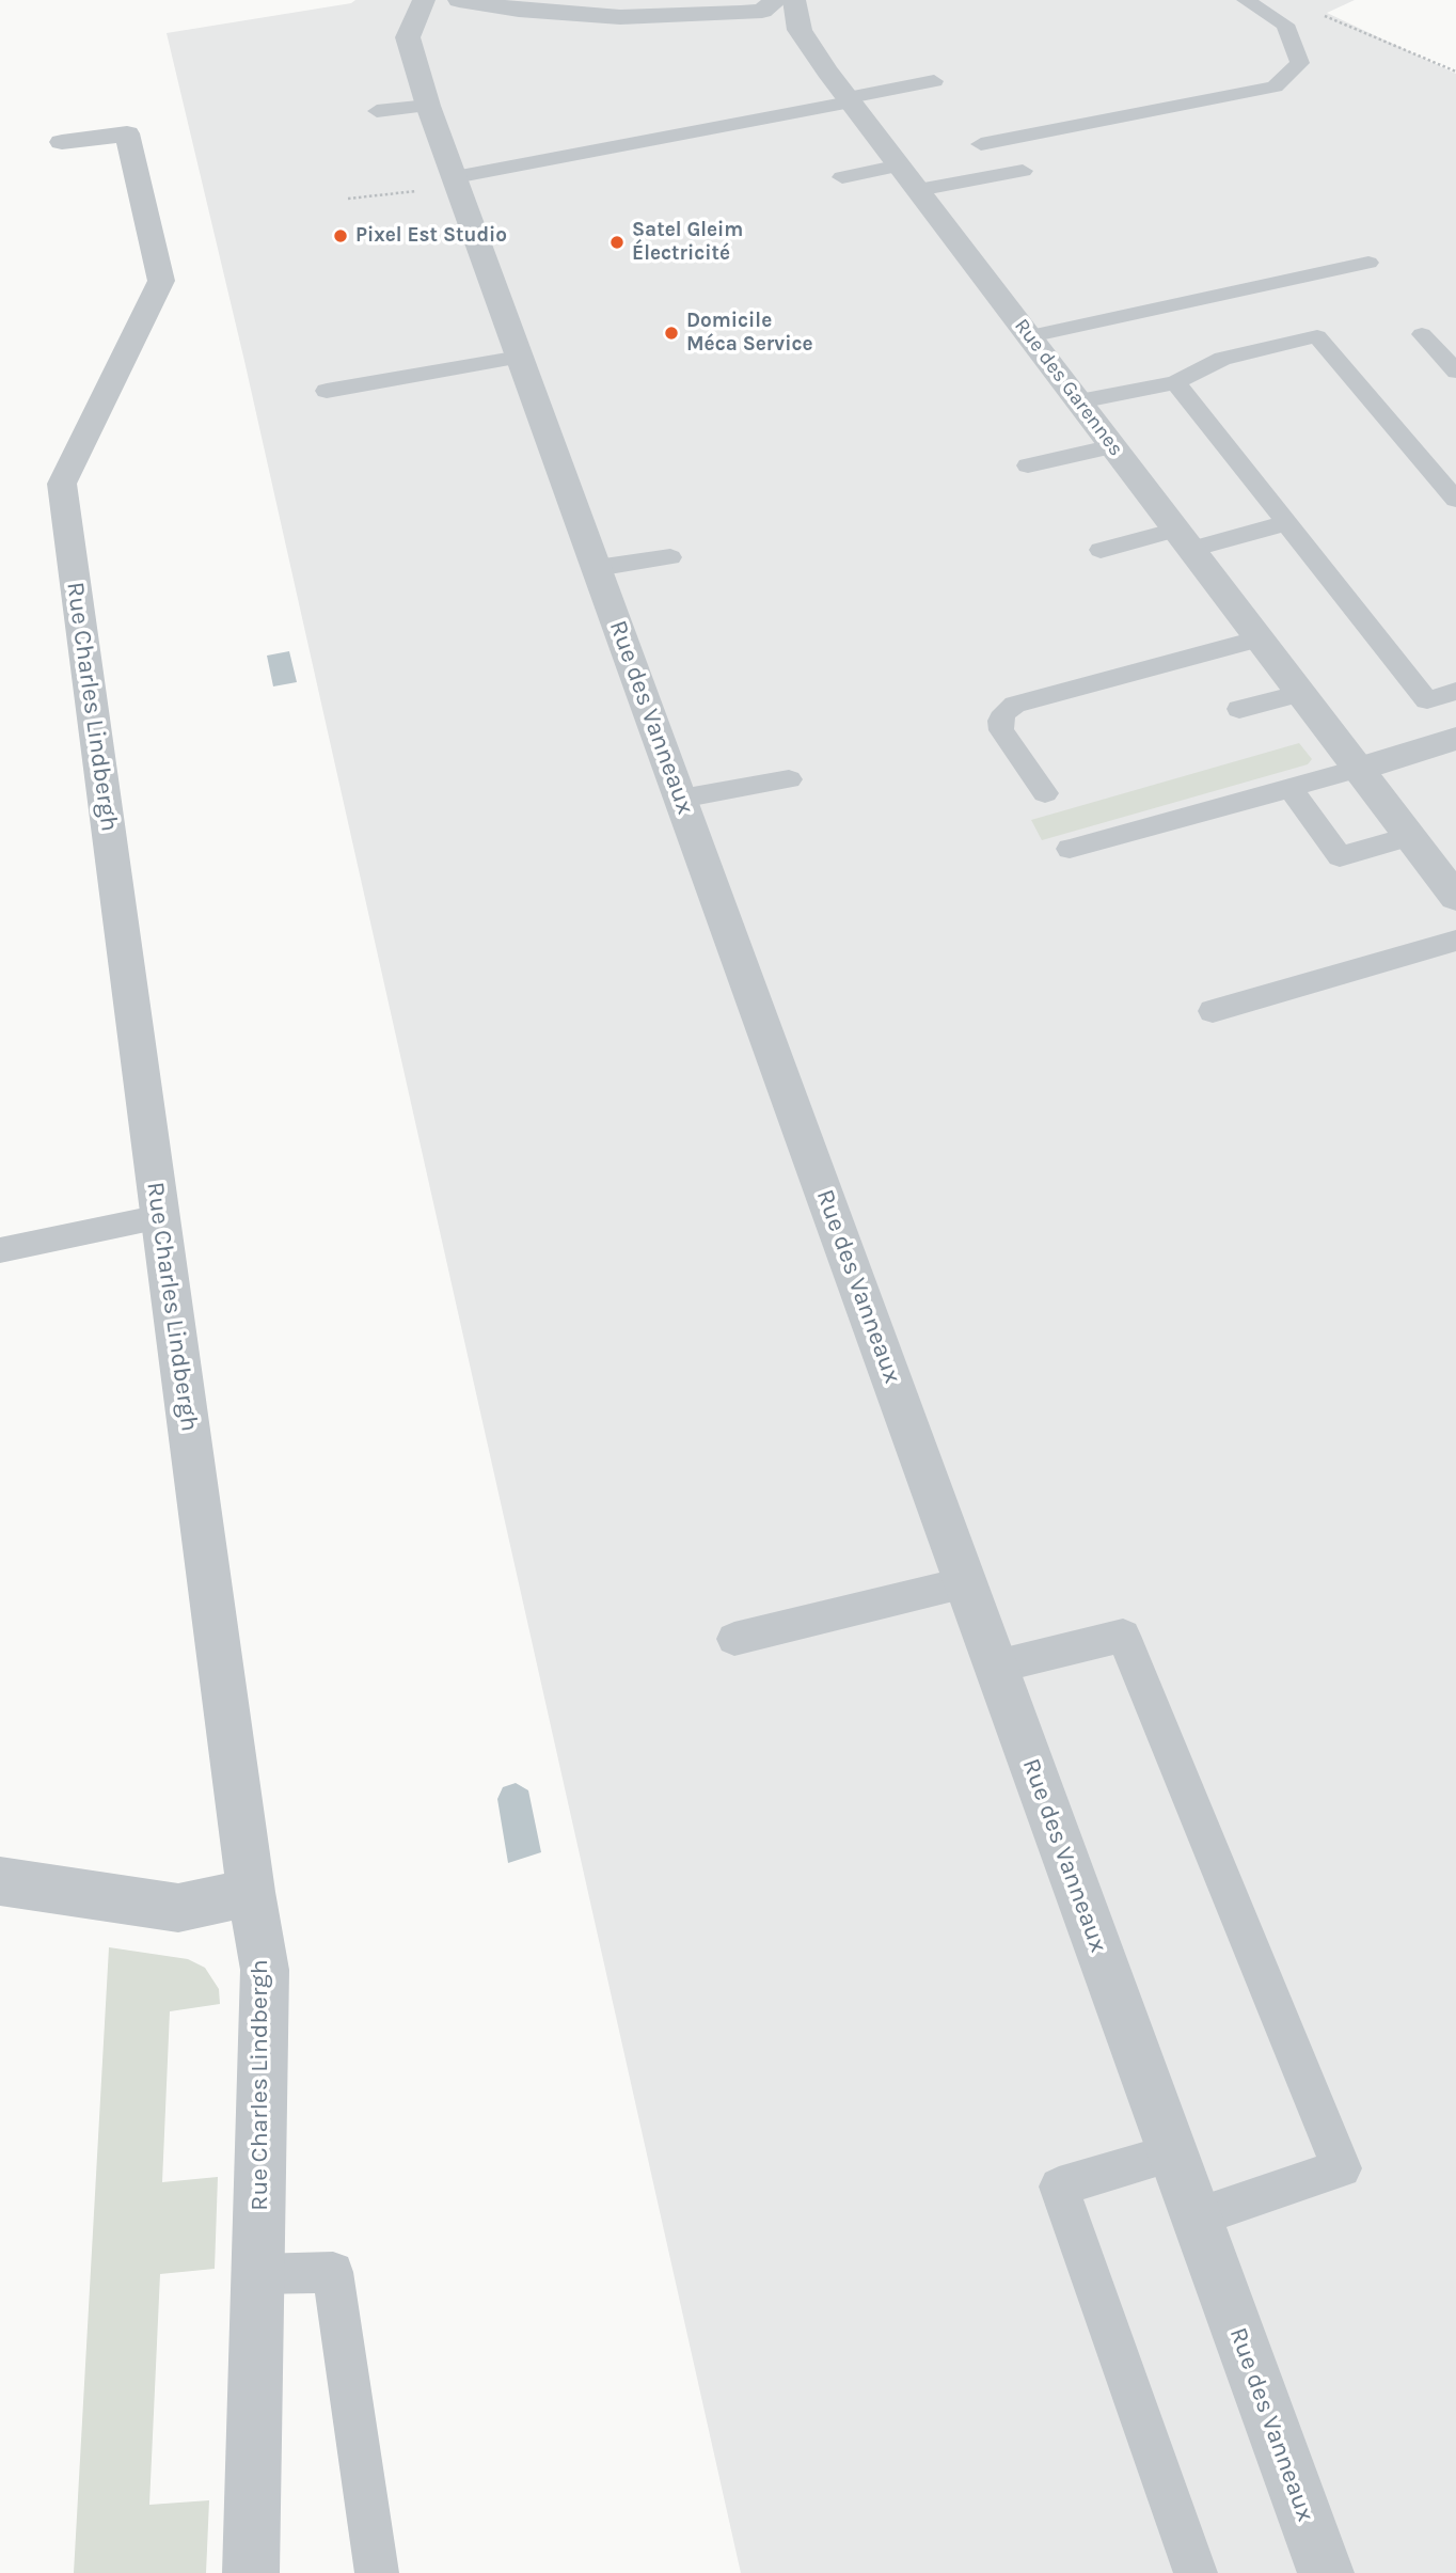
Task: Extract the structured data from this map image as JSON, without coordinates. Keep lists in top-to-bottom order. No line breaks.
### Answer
{"streets":{"street":["Rue des Garennes","Rue Charles Lindbergh","Rue des Vanneaux"]},"places":["Pixel Est Studio","Satel Gleim Électricité","Domicile Méca Service"]}
